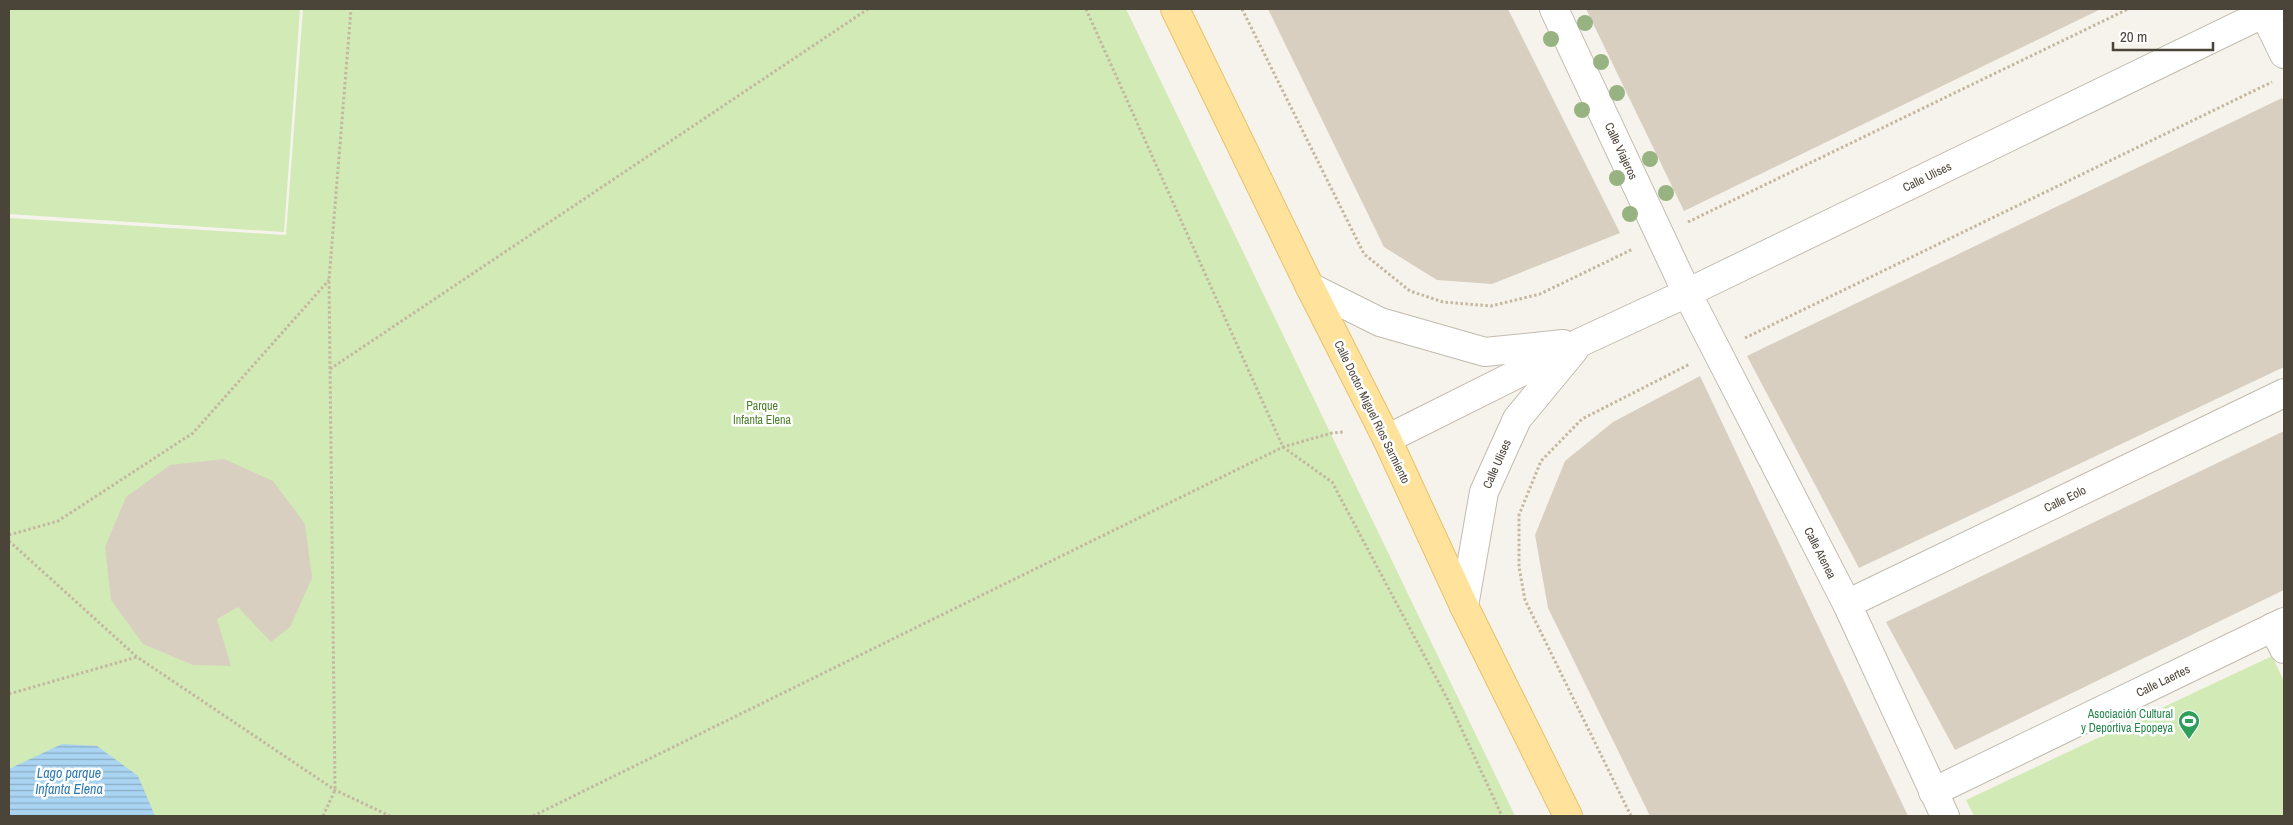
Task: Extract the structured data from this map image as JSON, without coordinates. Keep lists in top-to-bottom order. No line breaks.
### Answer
{"streets":{"main road":["Calle Doctor Miguel Rios Sarmiento"],"street":["Calle Viajeros","Calle Ulises","Calle Eolo","Calle Atenea","Calle Laertes"]},"crossings":[["Calle Viajeros","Calle Ulises"],["Calle Viajeros","Calle Atenea"],["Calle Ulises","Calle Doctor Miguel Rios Sarmiento"],["Calle Ulises","Calle Atenea"],["Calle Eolo","Calle Atenea"],["Calle Atenea","Calle Laertes"]],"water":["Lago parque Infanta Elena"],"parks":["Parque Infanta Elena"],"places":{"sports":["Asociación Cultural y Deportiva Epopeya"]},"scale_bar":"20 m"}
